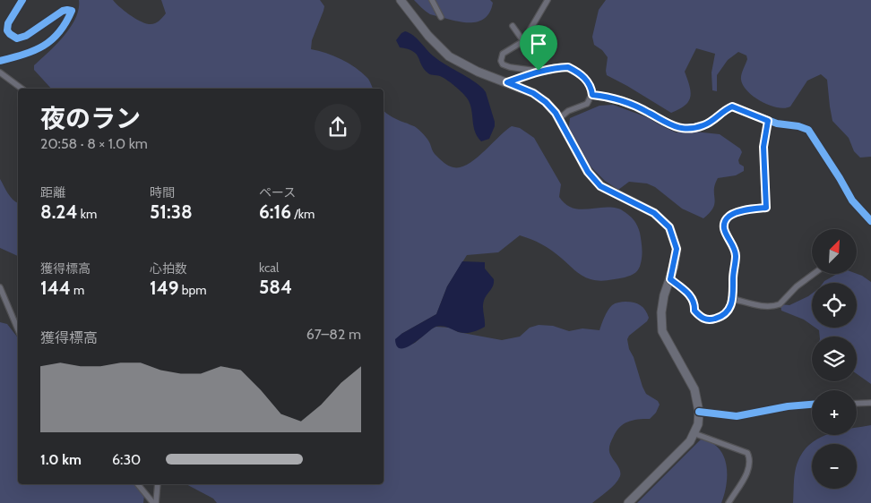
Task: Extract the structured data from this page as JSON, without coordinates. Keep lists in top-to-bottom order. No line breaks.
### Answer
{"north":"top right","page":{"heading":["夜のラン","20:58 · 8 × 1.0 km"],"stats":[["距離","8.24 km"],["時間","51:38"],["ペース","6:16 /km"],["獲得標高","144 m"],["心拍数","149 bpm"],["kcal","584"]],"map_buttons":["+","−"],"chart":["獲得標高","67–82 m"],"list":[{"name":"1.0 km","note":"6:30"}]}}
